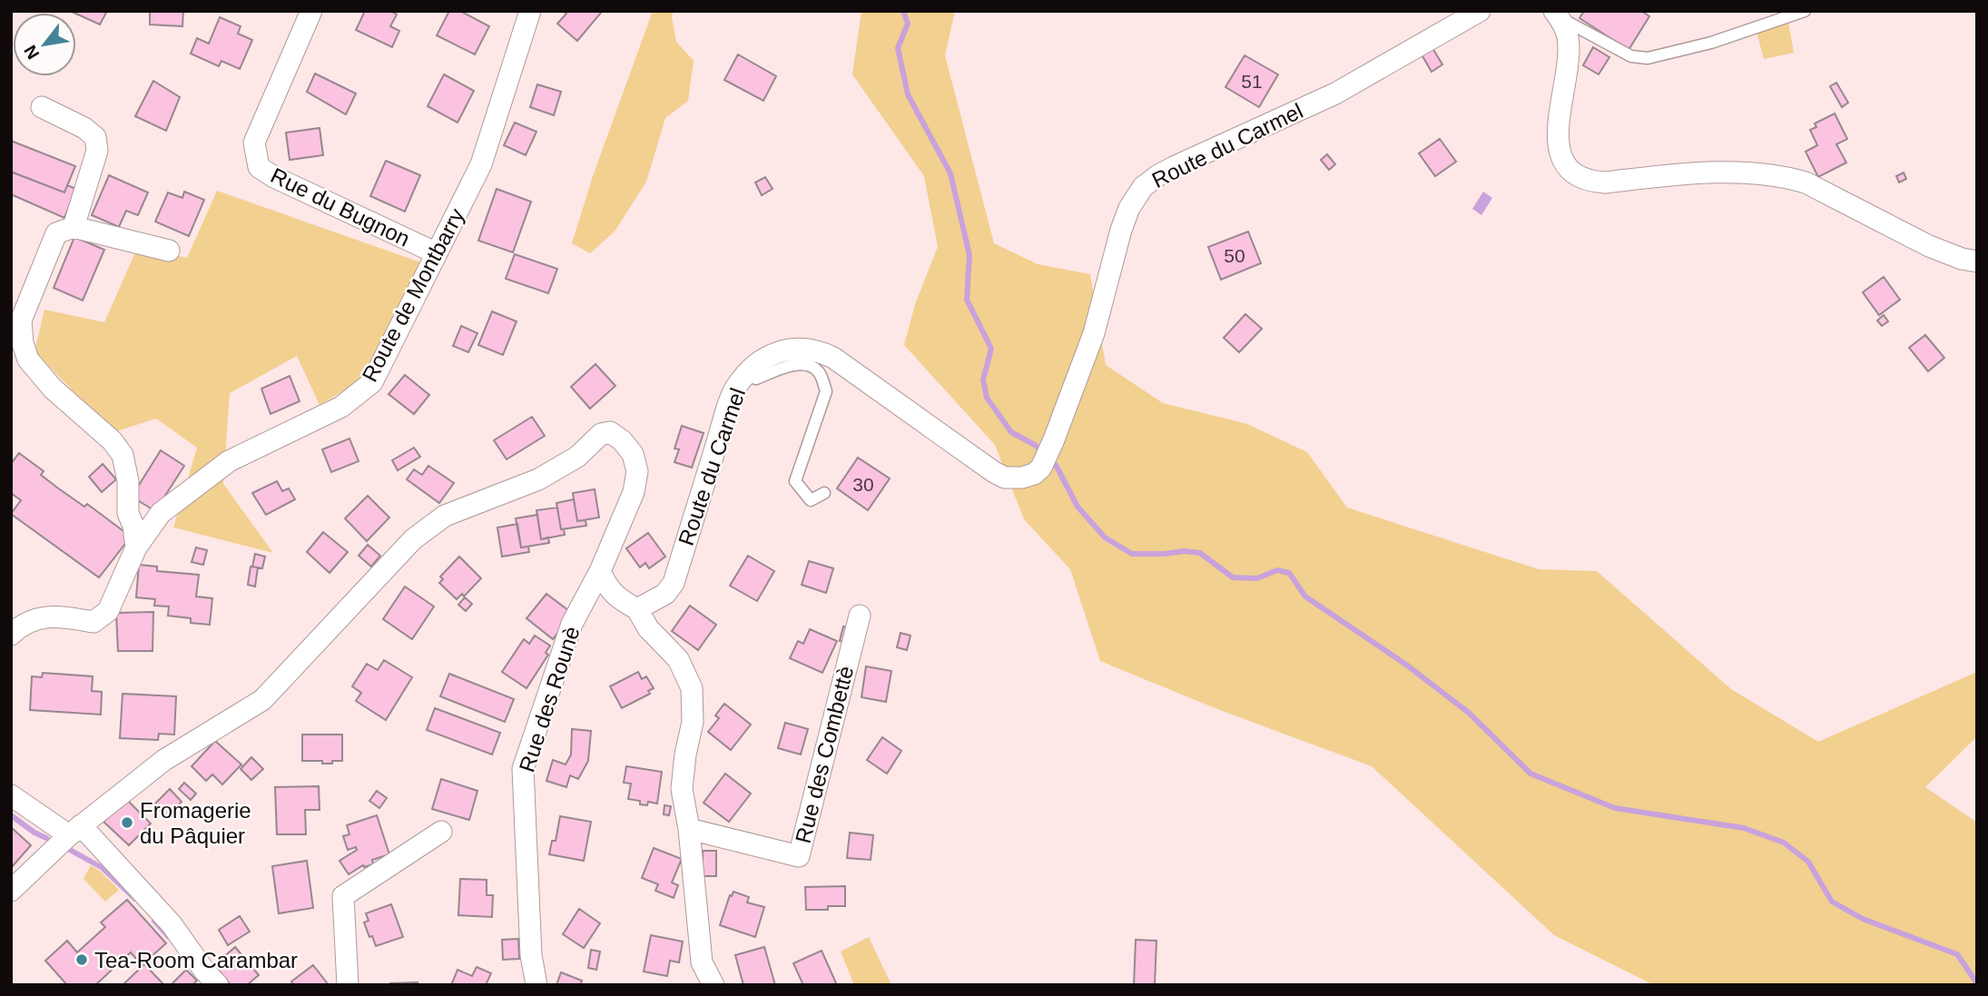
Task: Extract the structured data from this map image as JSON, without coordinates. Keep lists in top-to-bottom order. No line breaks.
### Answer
{"streets":{"street":["Route du Carmel","Rue du Bugnon","Route de Montbarry","Rue des Rounè","Rue des Combettè"]},"crossings":[["Rue du Bugnon","Route de Montbarry"]],"places":["Fromagerie du Pâquier","Tea-Room Carambar"],"house_numbers":["51","50","30"],"north":"bottom left"}
